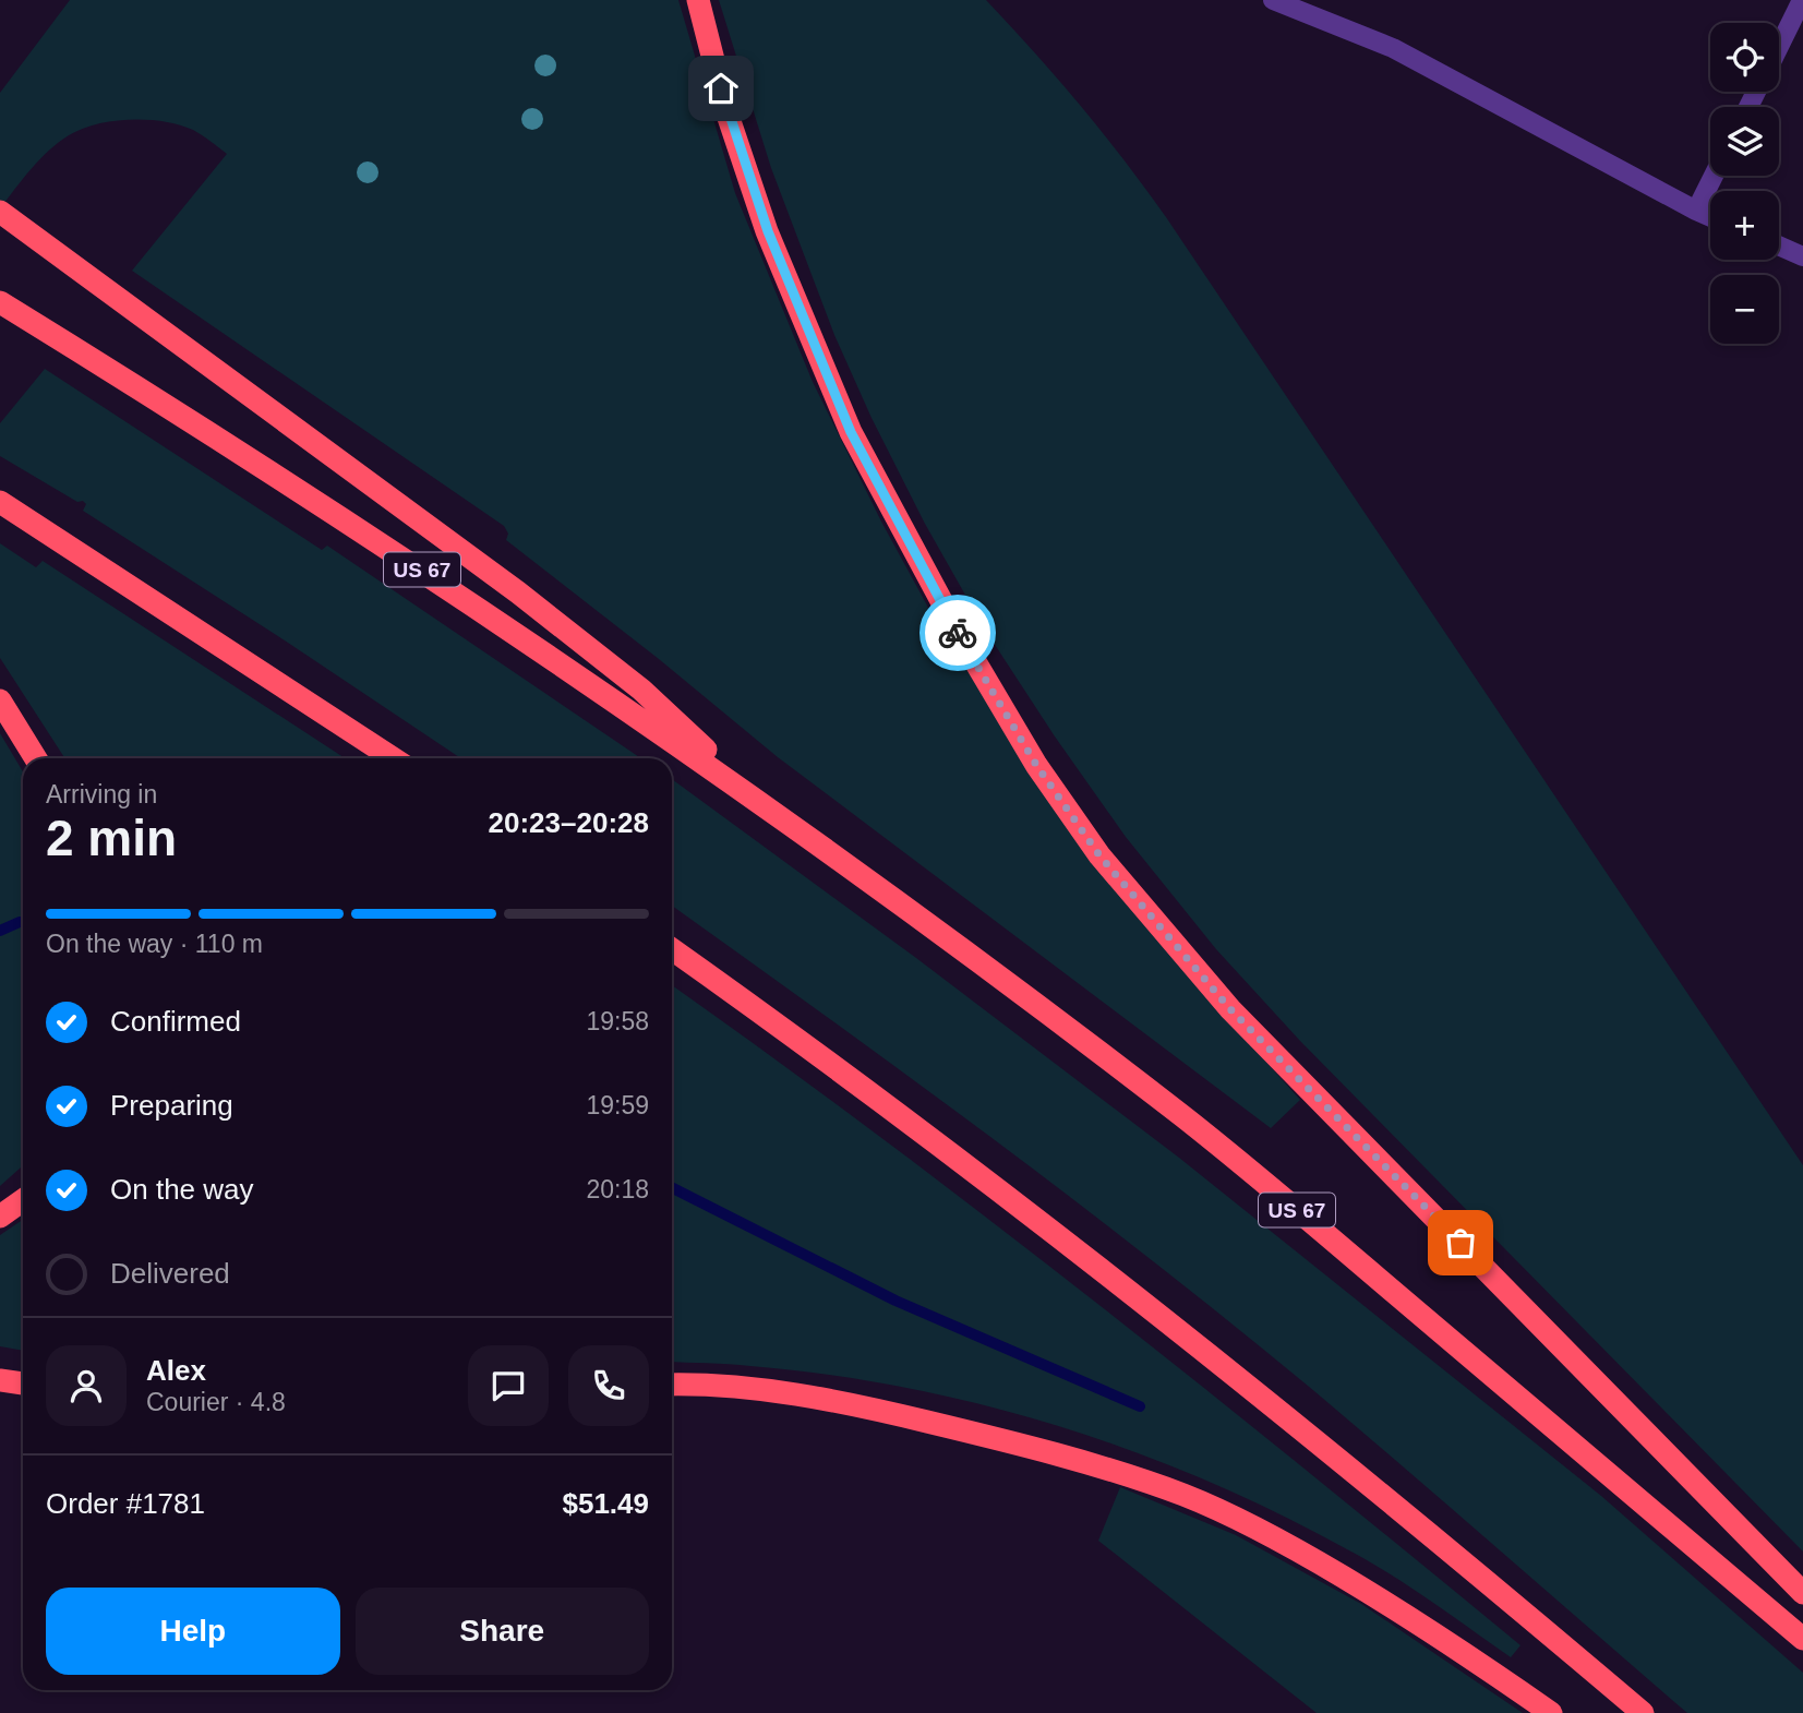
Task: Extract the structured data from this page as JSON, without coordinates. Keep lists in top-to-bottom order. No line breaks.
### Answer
{"streets":{"highway":["US 67"]},"page":{"map_buttons":["+","−"],"heading":["2 min","Arriving in","20:23–20:28"],"panel":["Alex","Courier · 4.8","Order #1781","$51.49"],"bar":"On the way · 110 m","list":[["Confirmed","19:58"],["Preparing","19:59"],["On the way","20:18"],"Delivered"],"buttons":["Help","Share"]}}
